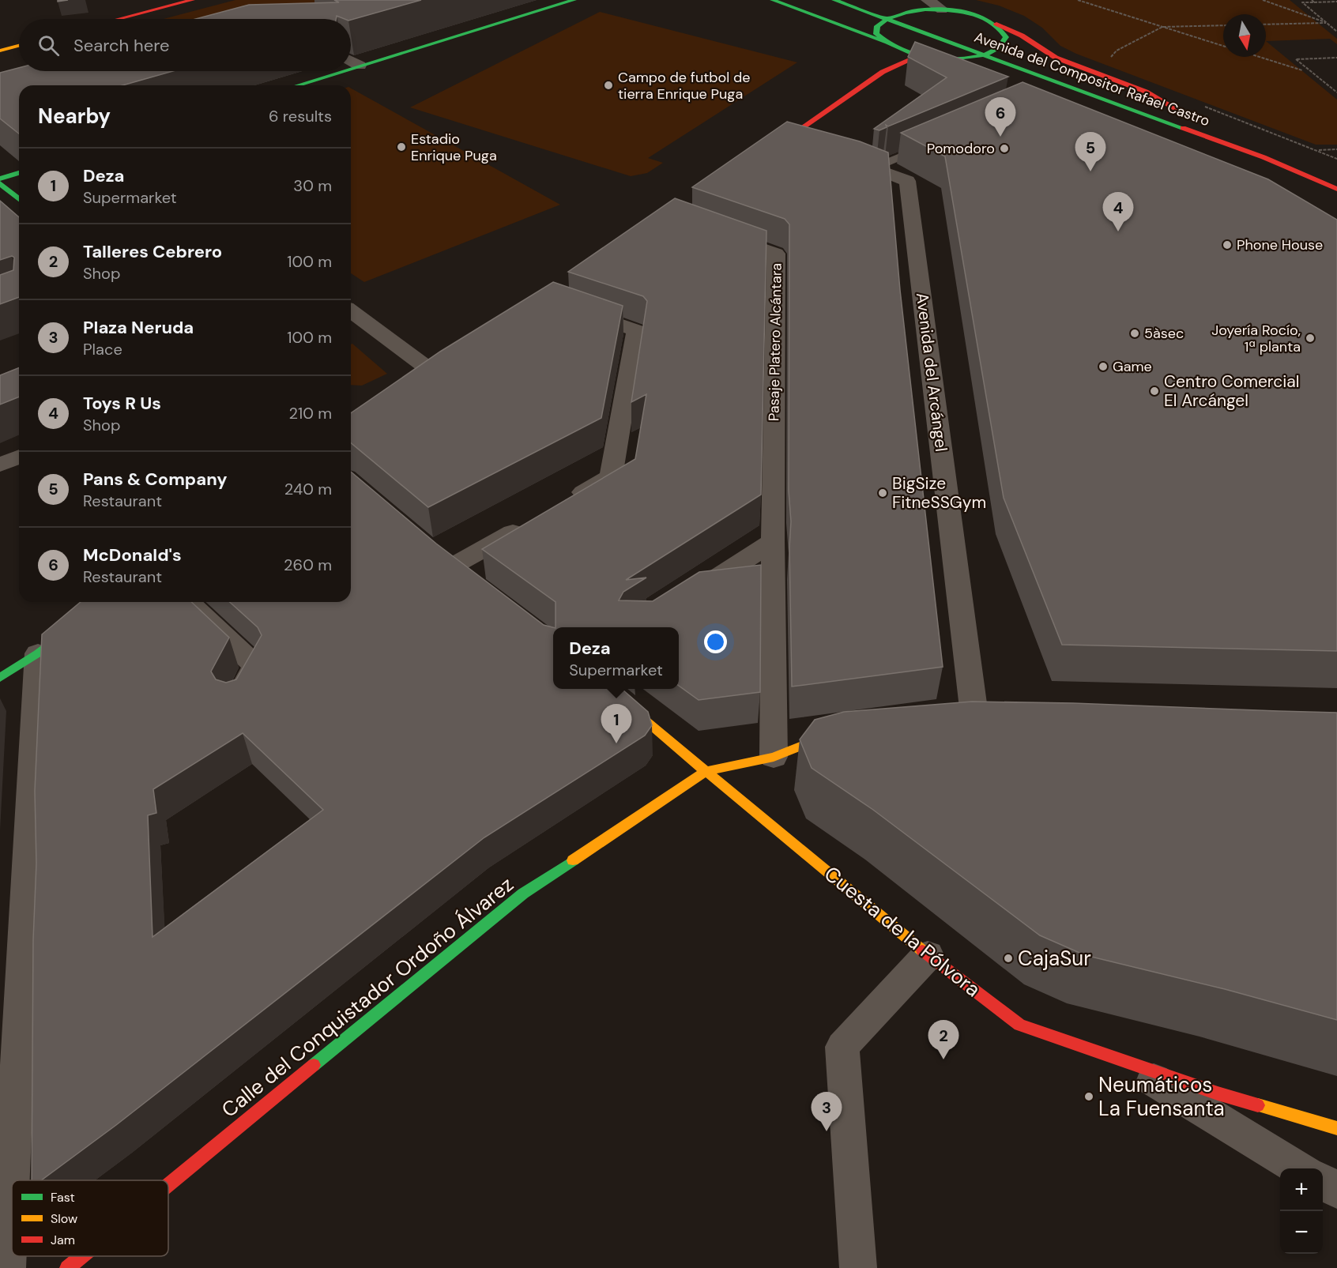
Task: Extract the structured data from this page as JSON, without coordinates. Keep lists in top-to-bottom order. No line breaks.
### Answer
{"streets":{"street":["Avenida del Compositor Rafael Castro","Pasaje Platero Alcántara","Avenida del Arcángel","Cuesta de la Pólvora","Calle del Conquistador Ordoño Álvarez"]},"crossings":[["Cuesta de la Pólvora","Calle del Conquistador Ordoño Álvarez"]],"places":["Campo de futbol de tierra Enrique Puga","Estadio Enrique Puga","Pomodoro","Phone House","5àsec","Joyería Rocío, 1ª planta","Game","Centro Comercial El Arcángel","BigSize FitneSSGym","CajaSur","Neumáticos La Fuensanta"],"legend":["Fast","Slow","Jam"],"north":"bottom","page":{"search":"Search here","heading":["Nearby","6 results"],"pins":["6","5","4","1","2","3"],"list":[{"mark":"1","name":"Deza","note":"Supermarket","value":"30 m"},{"mark":"2","name":"Talleres Cebrero","note":"Shop","value":"100 m"},{"mark":"3","name":"Plaza Neruda","note":"Place","value":"100 m"},{"mark":"4","name":"Toys R Us","note":"Shop","value":"210 m"},{"mark":"5","name":"Pans & Company","note":"Restaurant","value":"240 m"},{"mark":"6","name":"McDonald's","note":"Restaurant","value":"260 m"}],"popup":["Deza","Supermarket"],"map_buttons":["+","−"]}}
